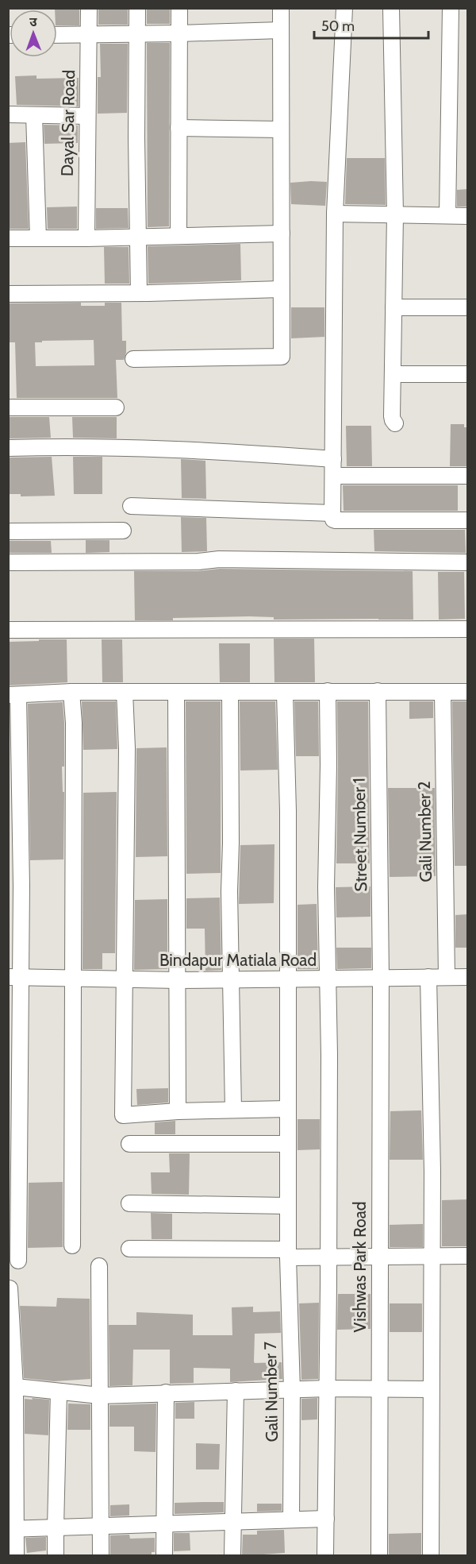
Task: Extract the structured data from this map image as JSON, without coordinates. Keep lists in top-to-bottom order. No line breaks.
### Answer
{"streets":{"street":["Dayal Sar Road","Gali Number 2","Street Number 1","Bindapur Matiala Road","Vishwas Park Road","Gali Number 7"]},"crossings":[["Gali Number 2","Bindapur Matiala Road"],["Street Number 1","Bindapur Matiala Road"],["Street Number 1","Vishwas Park Road"],["Bindapur Matiala Road","Vishwas Park Road"],["Bindapur Matiala Road","Gali Number 7"]],"scale_bar":"50 m","north":"top"}
